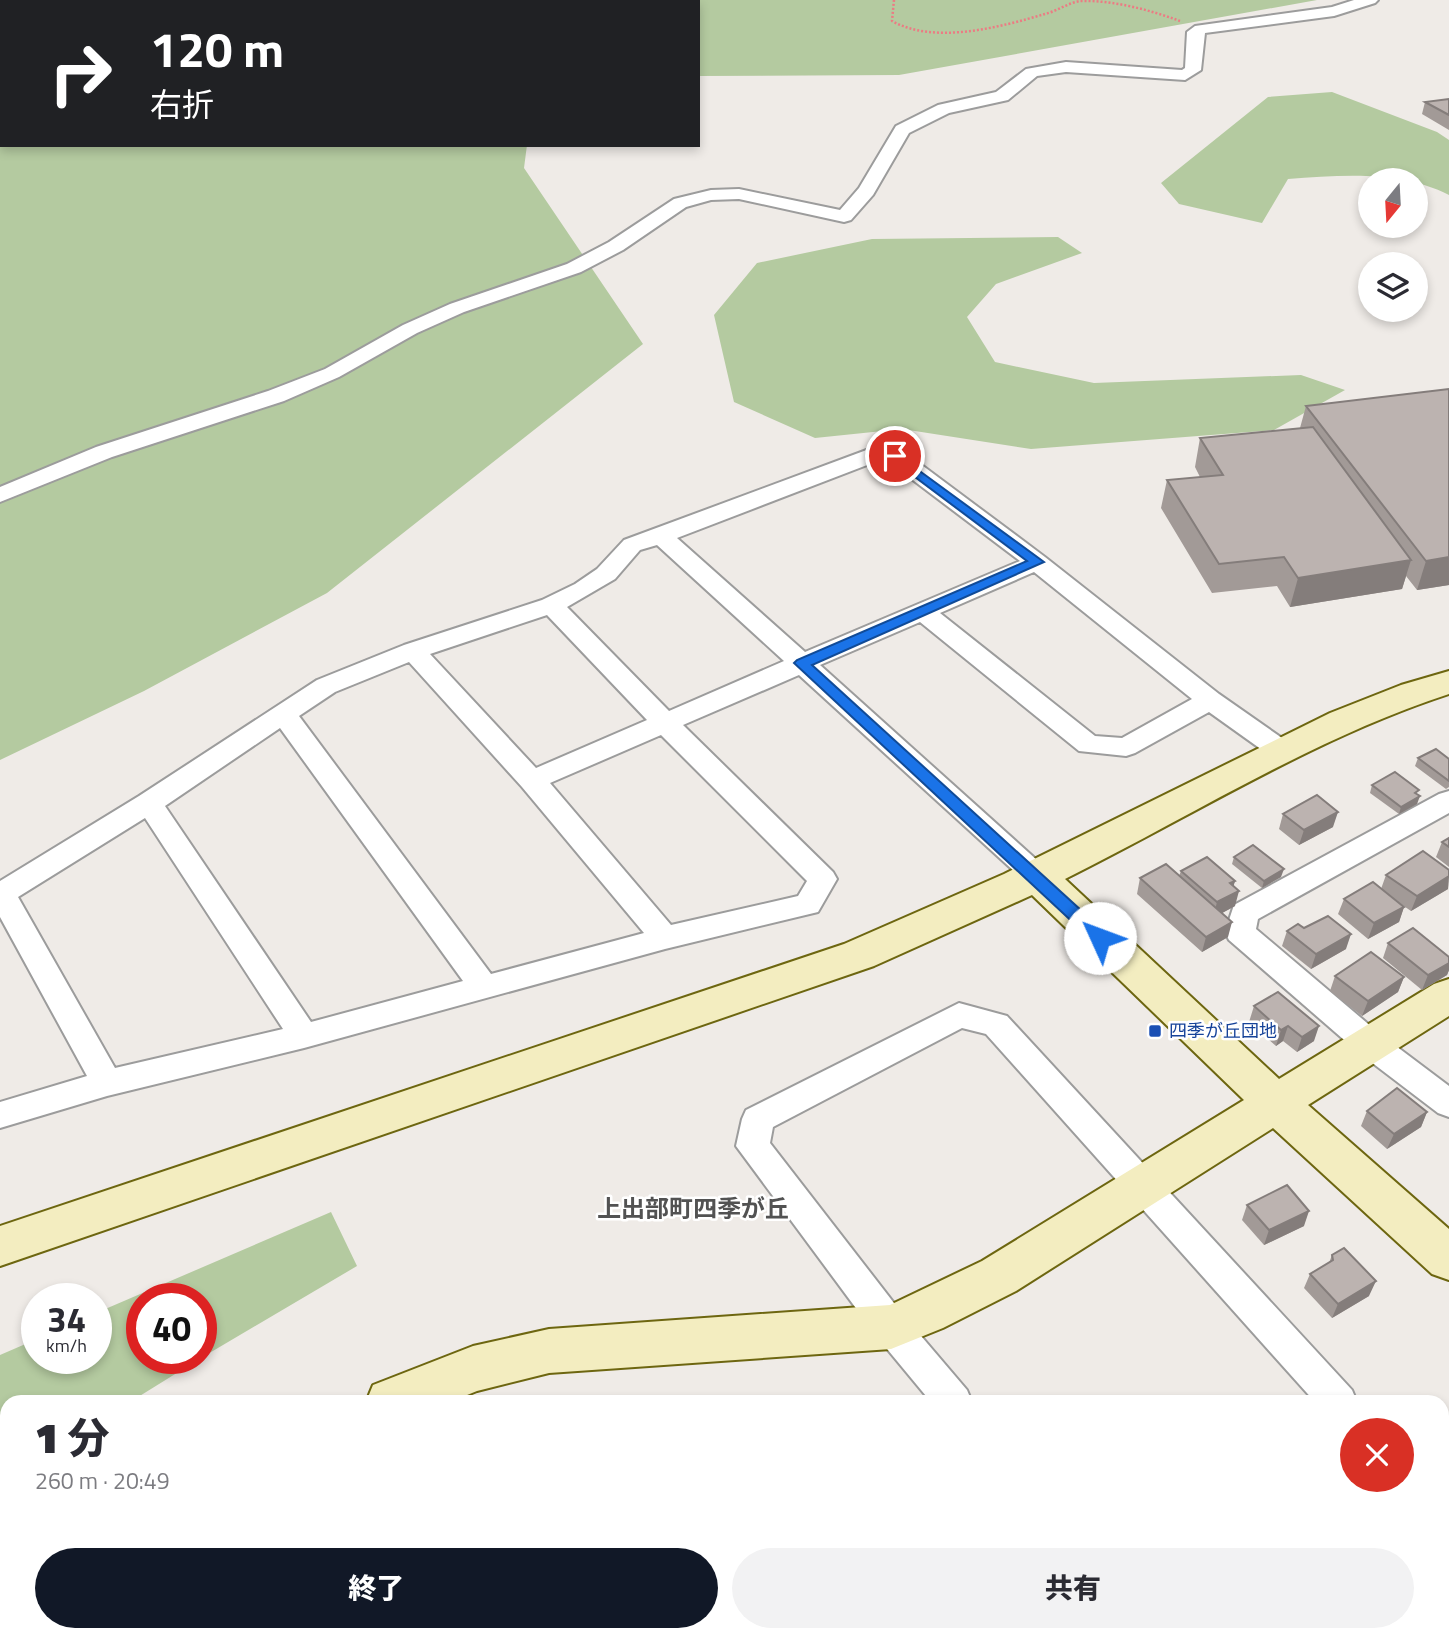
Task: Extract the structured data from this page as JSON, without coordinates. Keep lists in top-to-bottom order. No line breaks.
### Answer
{"districts":["上出部町四季が丘"],"places":{"transit":["四季が丘団地"]},"north":"bottom","page":{"turn":["120 m","右折"],"speed":"34 km/h","limit":"40","heading":["1 分","260 m · 20:49"],"buttons":["終了","共有"]}}
